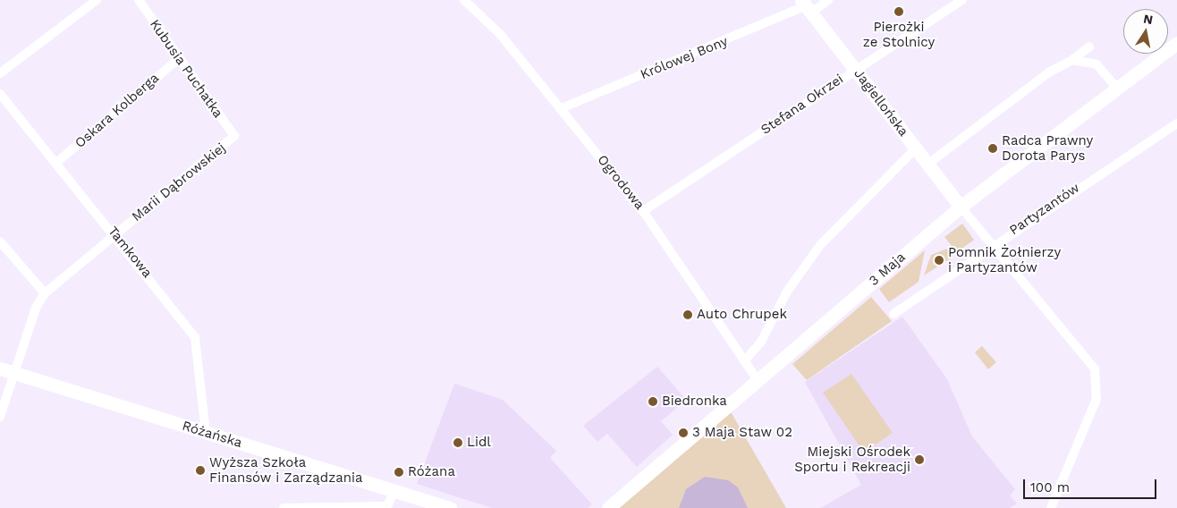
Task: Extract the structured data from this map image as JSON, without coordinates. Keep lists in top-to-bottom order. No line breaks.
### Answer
{"streets":{"street":["Królowej Bony","Kubusia Puchatka","Jagiellońska","Stefana Okrzei","Oskara Kolberga","Marii Dąbrowskiej","Ogrodowa","Partyzantów","Tamkowa","3 Maja","Różańska"]},"crossings":[["Królowej Bony","Jagiellońska"],["Królowej Bony","Ogrodowa"],["Kubusia Puchatka","Oskara Kolberga"],["Kubusia Puchatka","Marii Dąbrowskiej"],["Jagiellońska","Stefana Okrzei"],["Jagiellońska","3 Maja"],["Stefana Okrzei","Ogrodowa"],["Oskara Kolberga","Tamkowa"],["Marii Dąbrowskiej","Tamkowa"],["Marii Dąbrowskiej","Różańska"],["Ogrodowa","3 Maja"],["Tamkowa","Różańska"]],"places":["Pierożki ze Stolnicy","Radca Prawny Dorota Parys","Pomnik Żołnierzy i Partyzantów","Auto Chrupek","Biedronka","3 Maja Staw 02","Lidl","Miejski Ośrodek Sportu i Rekreacji","Wyższa Szkoła Finansów i Zarządzania","Różana"],"scale_bar":"100 m","north":"top"}
